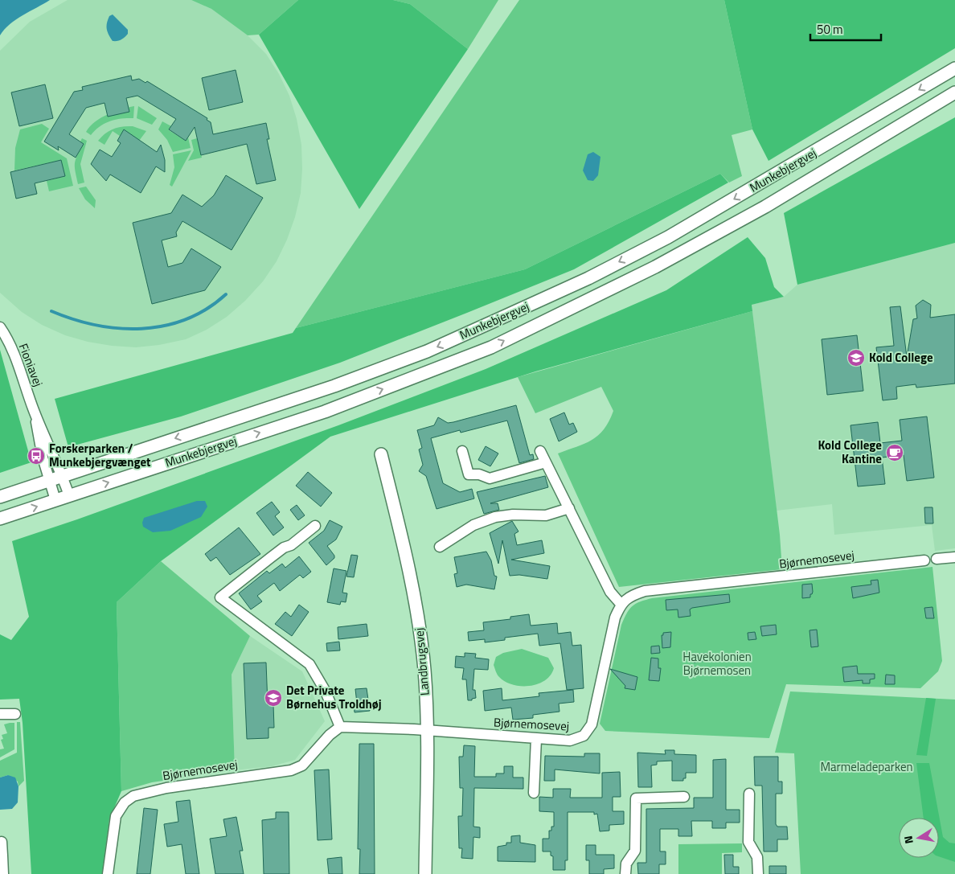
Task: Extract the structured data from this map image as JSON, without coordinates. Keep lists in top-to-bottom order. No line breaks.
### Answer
{"streets":{"street":["Munkebjergvej","Fioniavej","Bjørnemosevej","Landbrugsvej"]},"crossings":[["Munkebjergvej","Fioniavej"],["Bjørnemosevej","Landbrugsvej"]],"parks":["Havekolonien Bjørnemosen","Marmeladeparken"],"places":{"school or university":["Kold College","Det Private Børnehus Troldhøj"],"cafe":["Kold College Kantine"],"bus stop":["Forskerparken / Munkebjergvænget"]},"scale_bar":"50 m","north":"left"}
